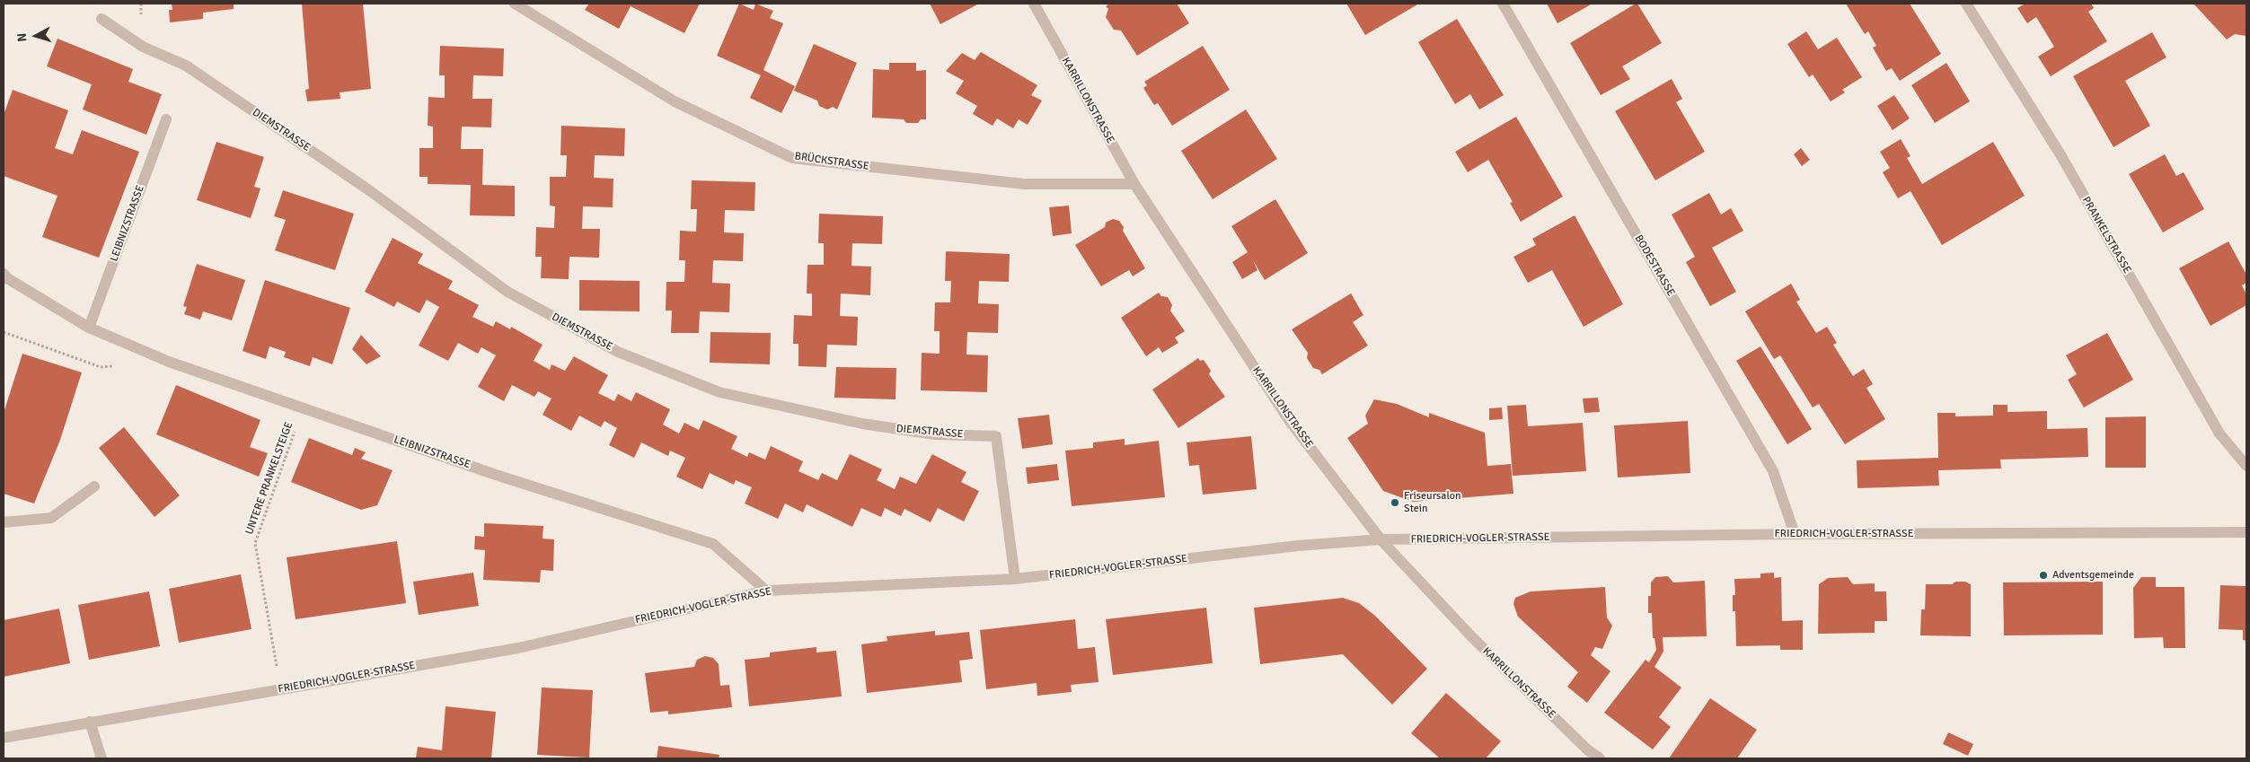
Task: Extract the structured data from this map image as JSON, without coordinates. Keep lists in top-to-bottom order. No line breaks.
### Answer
{"streets":{"street":["KARRILLONSTRASSE","DIEMSTRASSE","BRÜCKSTRASSE","LEIBNIZSTRASSE","PRANKELSTRASSE","BODESTRASSE","FRIEDRICH-VOGLER-STRASSE"],"path":["UNTERE PRANKELSTEIGE"]},"crossings":[["KARRILLONSTRASSE","BRÜCKSTRASSE"],["KARRILLONSTRASSE","FRIEDRICH-VOGLER-STRASSE"],["DIEMSTRASSE","FRIEDRICH-VOGLER-STRASSE"],["LEIBNIZSTRASSE","UNTERE PRANKELSTEIGE"],["LEIBNIZSTRASSE","FRIEDRICH-VOGLER-STRASSE"],["BODESTRASSE","FRIEDRICH-VOGLER-STRASSE"],["UNTERE PRANKELSTEIGE","FRIEDRICH-VOGLER-STRASSE"]],"places":["Friseursalon Stein","Adventsgemeinde"],"north":"left"}
